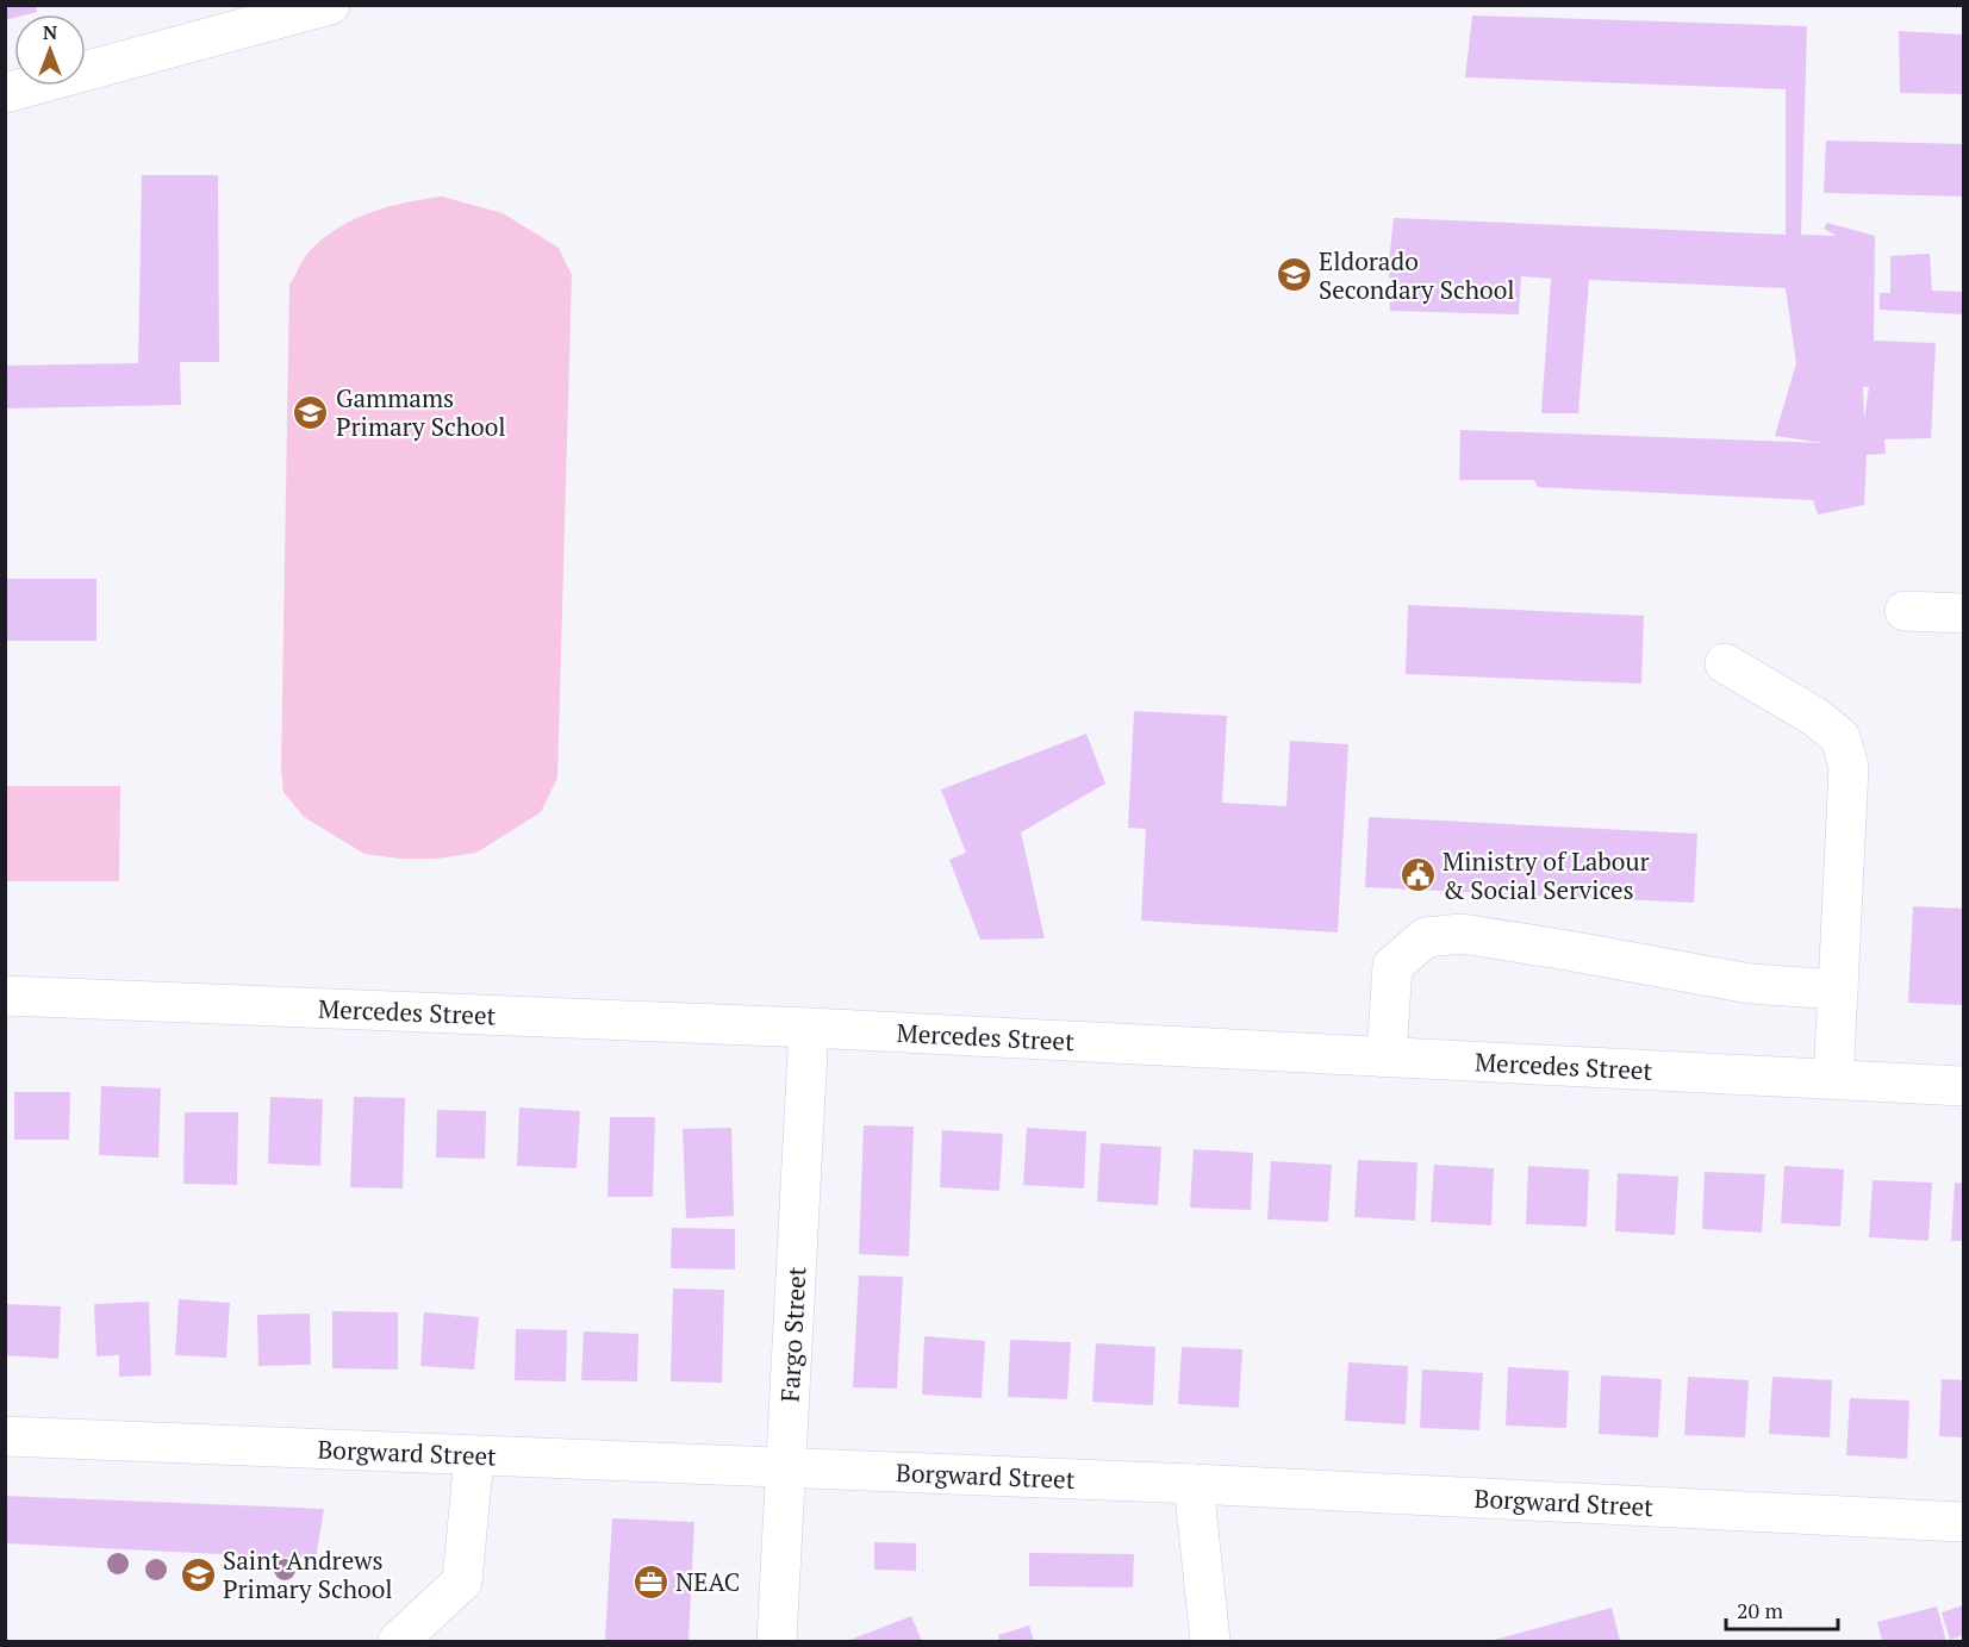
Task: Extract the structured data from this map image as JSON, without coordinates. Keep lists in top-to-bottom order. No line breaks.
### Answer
{"streets":{"street":["Mercedes Street","Fargo Street","Borgward Street"]},"crossings":[["Mercedes Street","Fargo Street"],["Fargo Street","Borgward Street"]],"places":{"school or university":["Eldorado Secondary School","Gammams Primary School","Saint Andrews Primary School"],"public building":["Ministry of Labour & Social Services"],"office":["NEAC"]},"scale_bar":"20 m","north":"top"}
